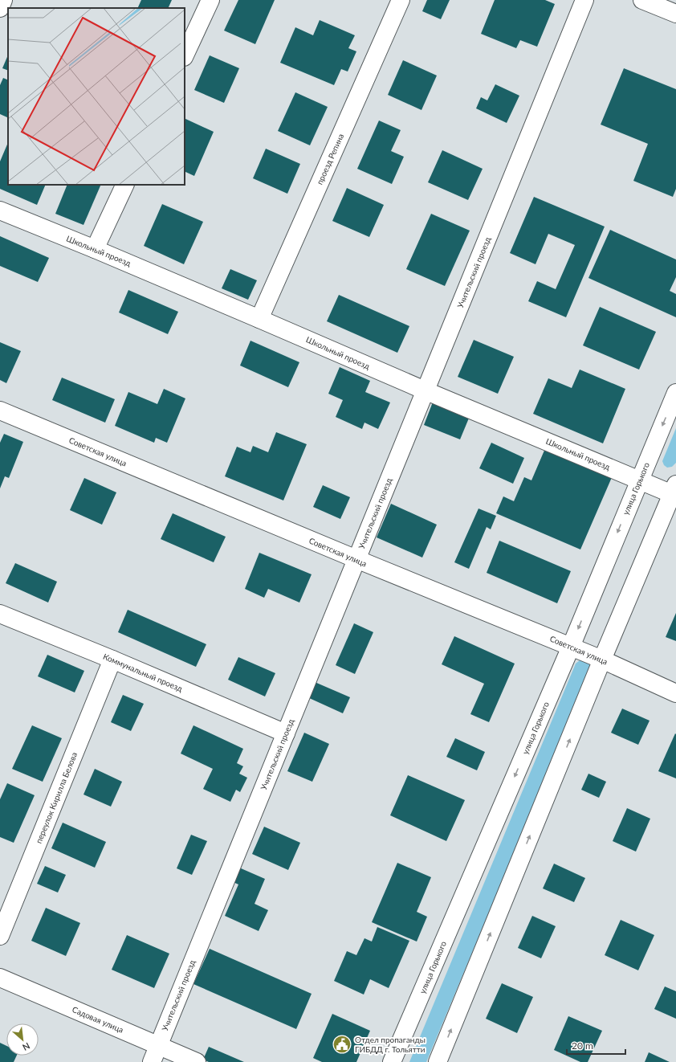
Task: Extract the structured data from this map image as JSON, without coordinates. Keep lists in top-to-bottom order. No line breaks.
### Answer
{"streets":{"street":["проезд Репина","Школьный проезд","Учительский проезд","Советская улица","улица Горького","Коммунальный проезд","переулок Кирилла Белова","Садовая улица"]},"crossings":[["проезд Репина","Школьный проезд"],["Школьный проезд","Учительский проезд"],["Школьный проезд","улица Горького"],["Учительский проезд","Советская улица"],["Учительский проезд","Коммунальный проезд"],["Учительский проезд","Садовая улица"],["Советская улица","улица Горького"],["Коммунальный проезд","переулок Кирилла Белова"]],"places":{"public building":["Отдел пропаганды ГИБДД г. Тольятти"]},"scale_bar":"20 m","north":"bottom right"}
